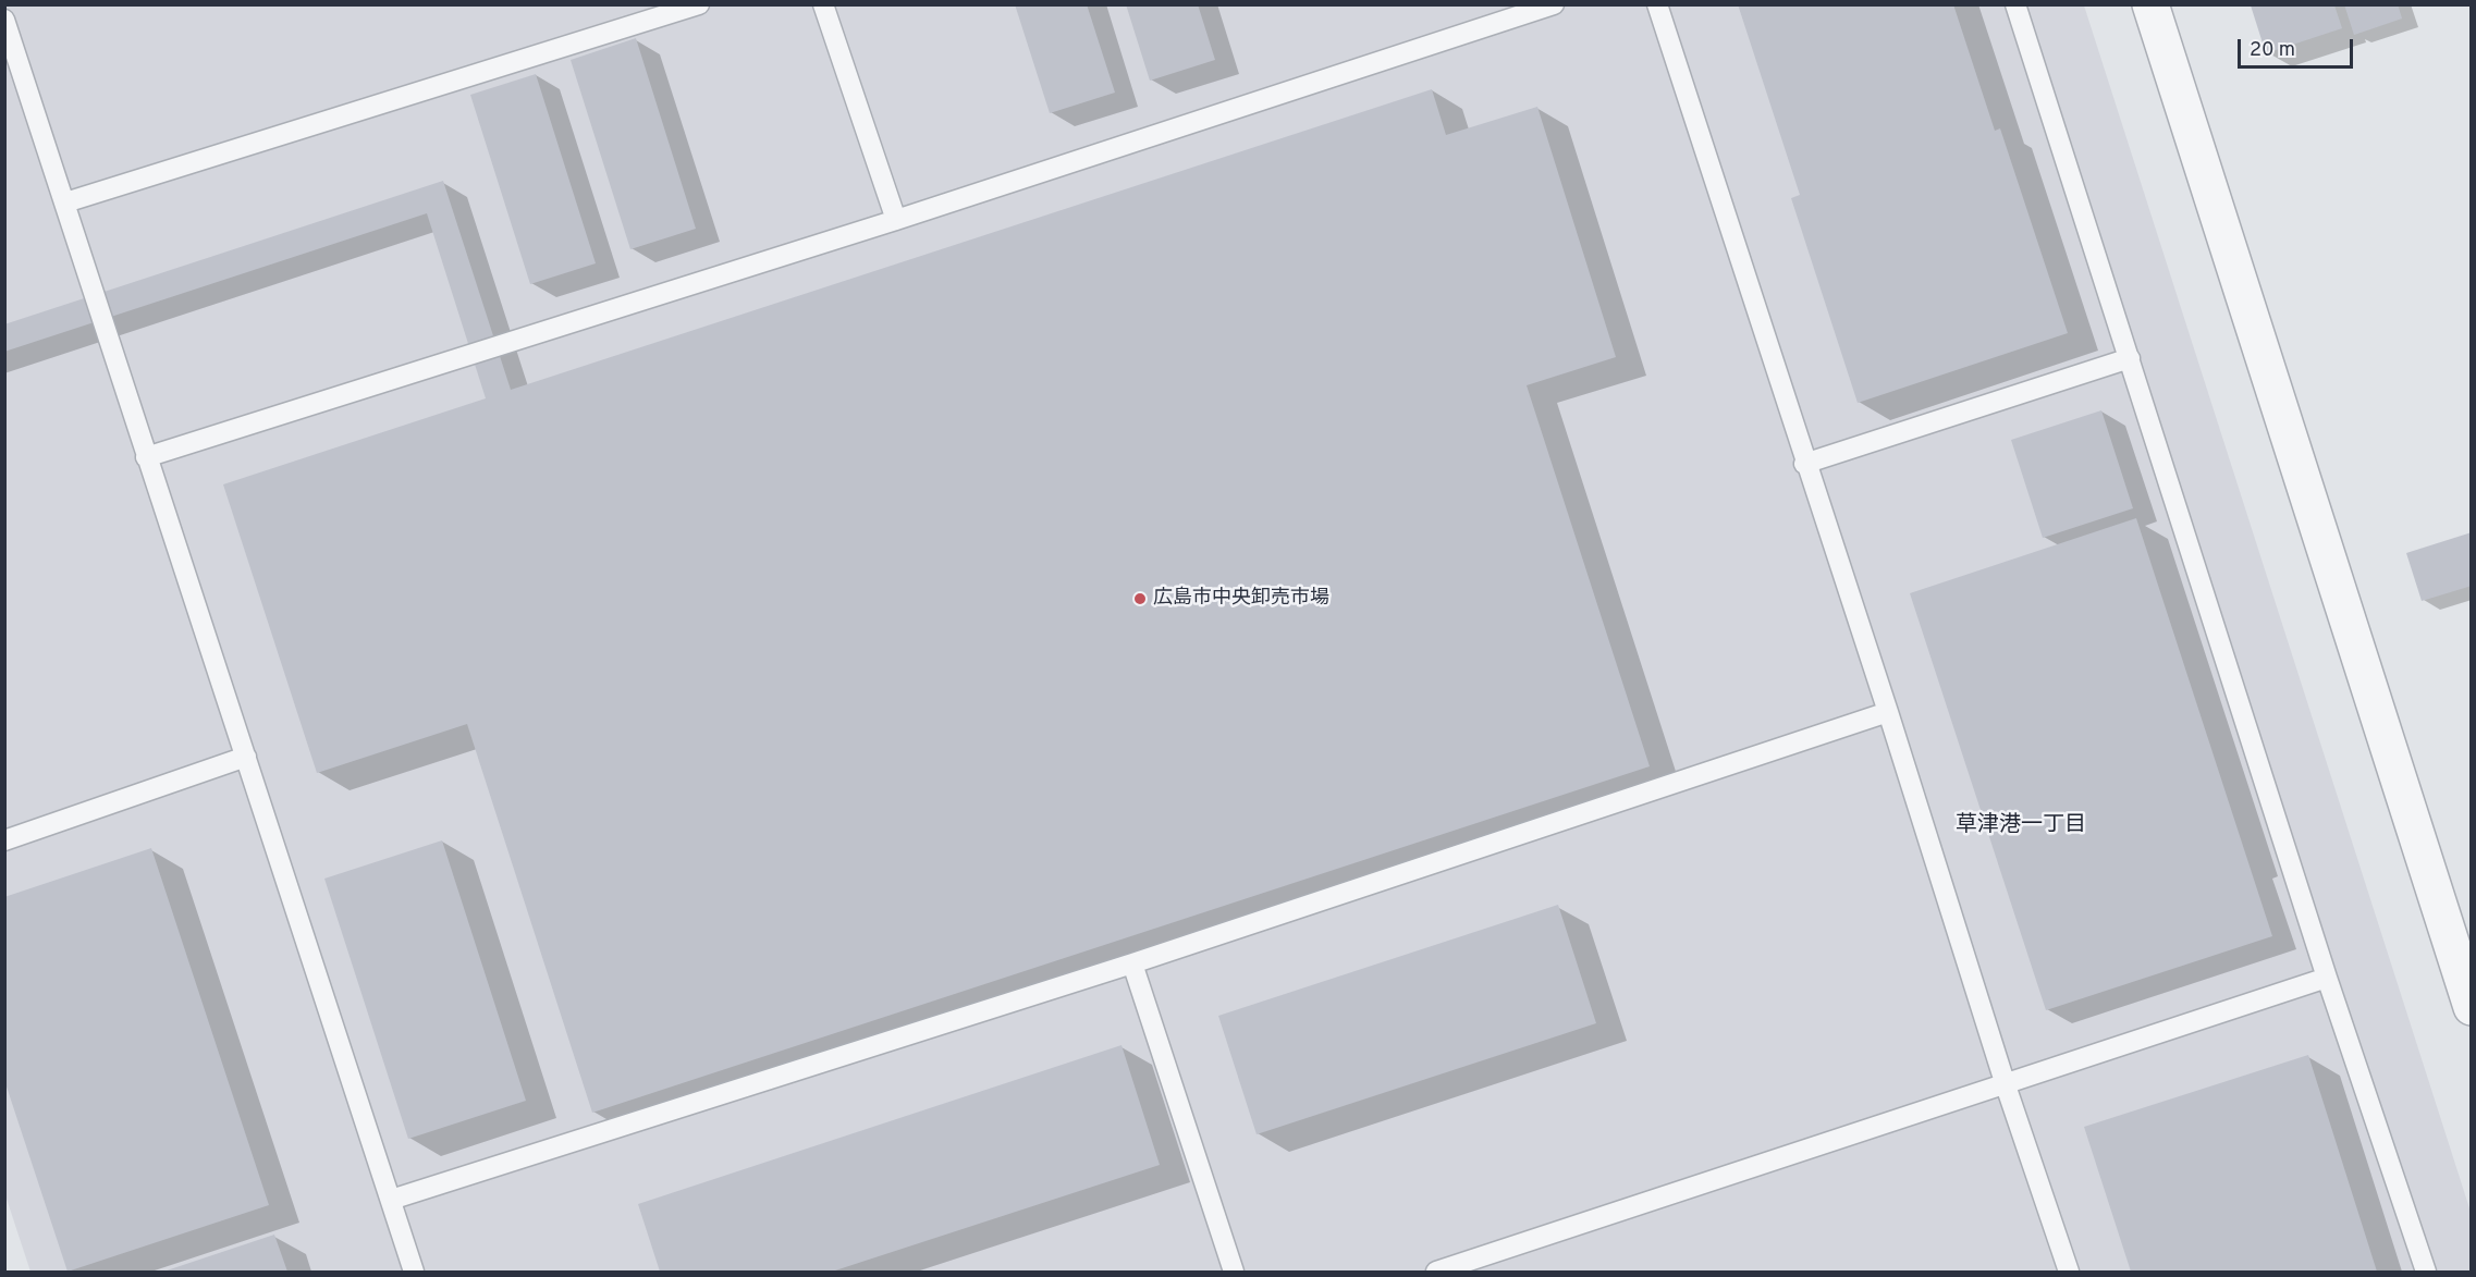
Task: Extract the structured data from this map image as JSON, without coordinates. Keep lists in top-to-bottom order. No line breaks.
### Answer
{"districts":["草津港一丁目"],"places":["広島市中央卸売市場"],"scale_bar":"20 m"}
